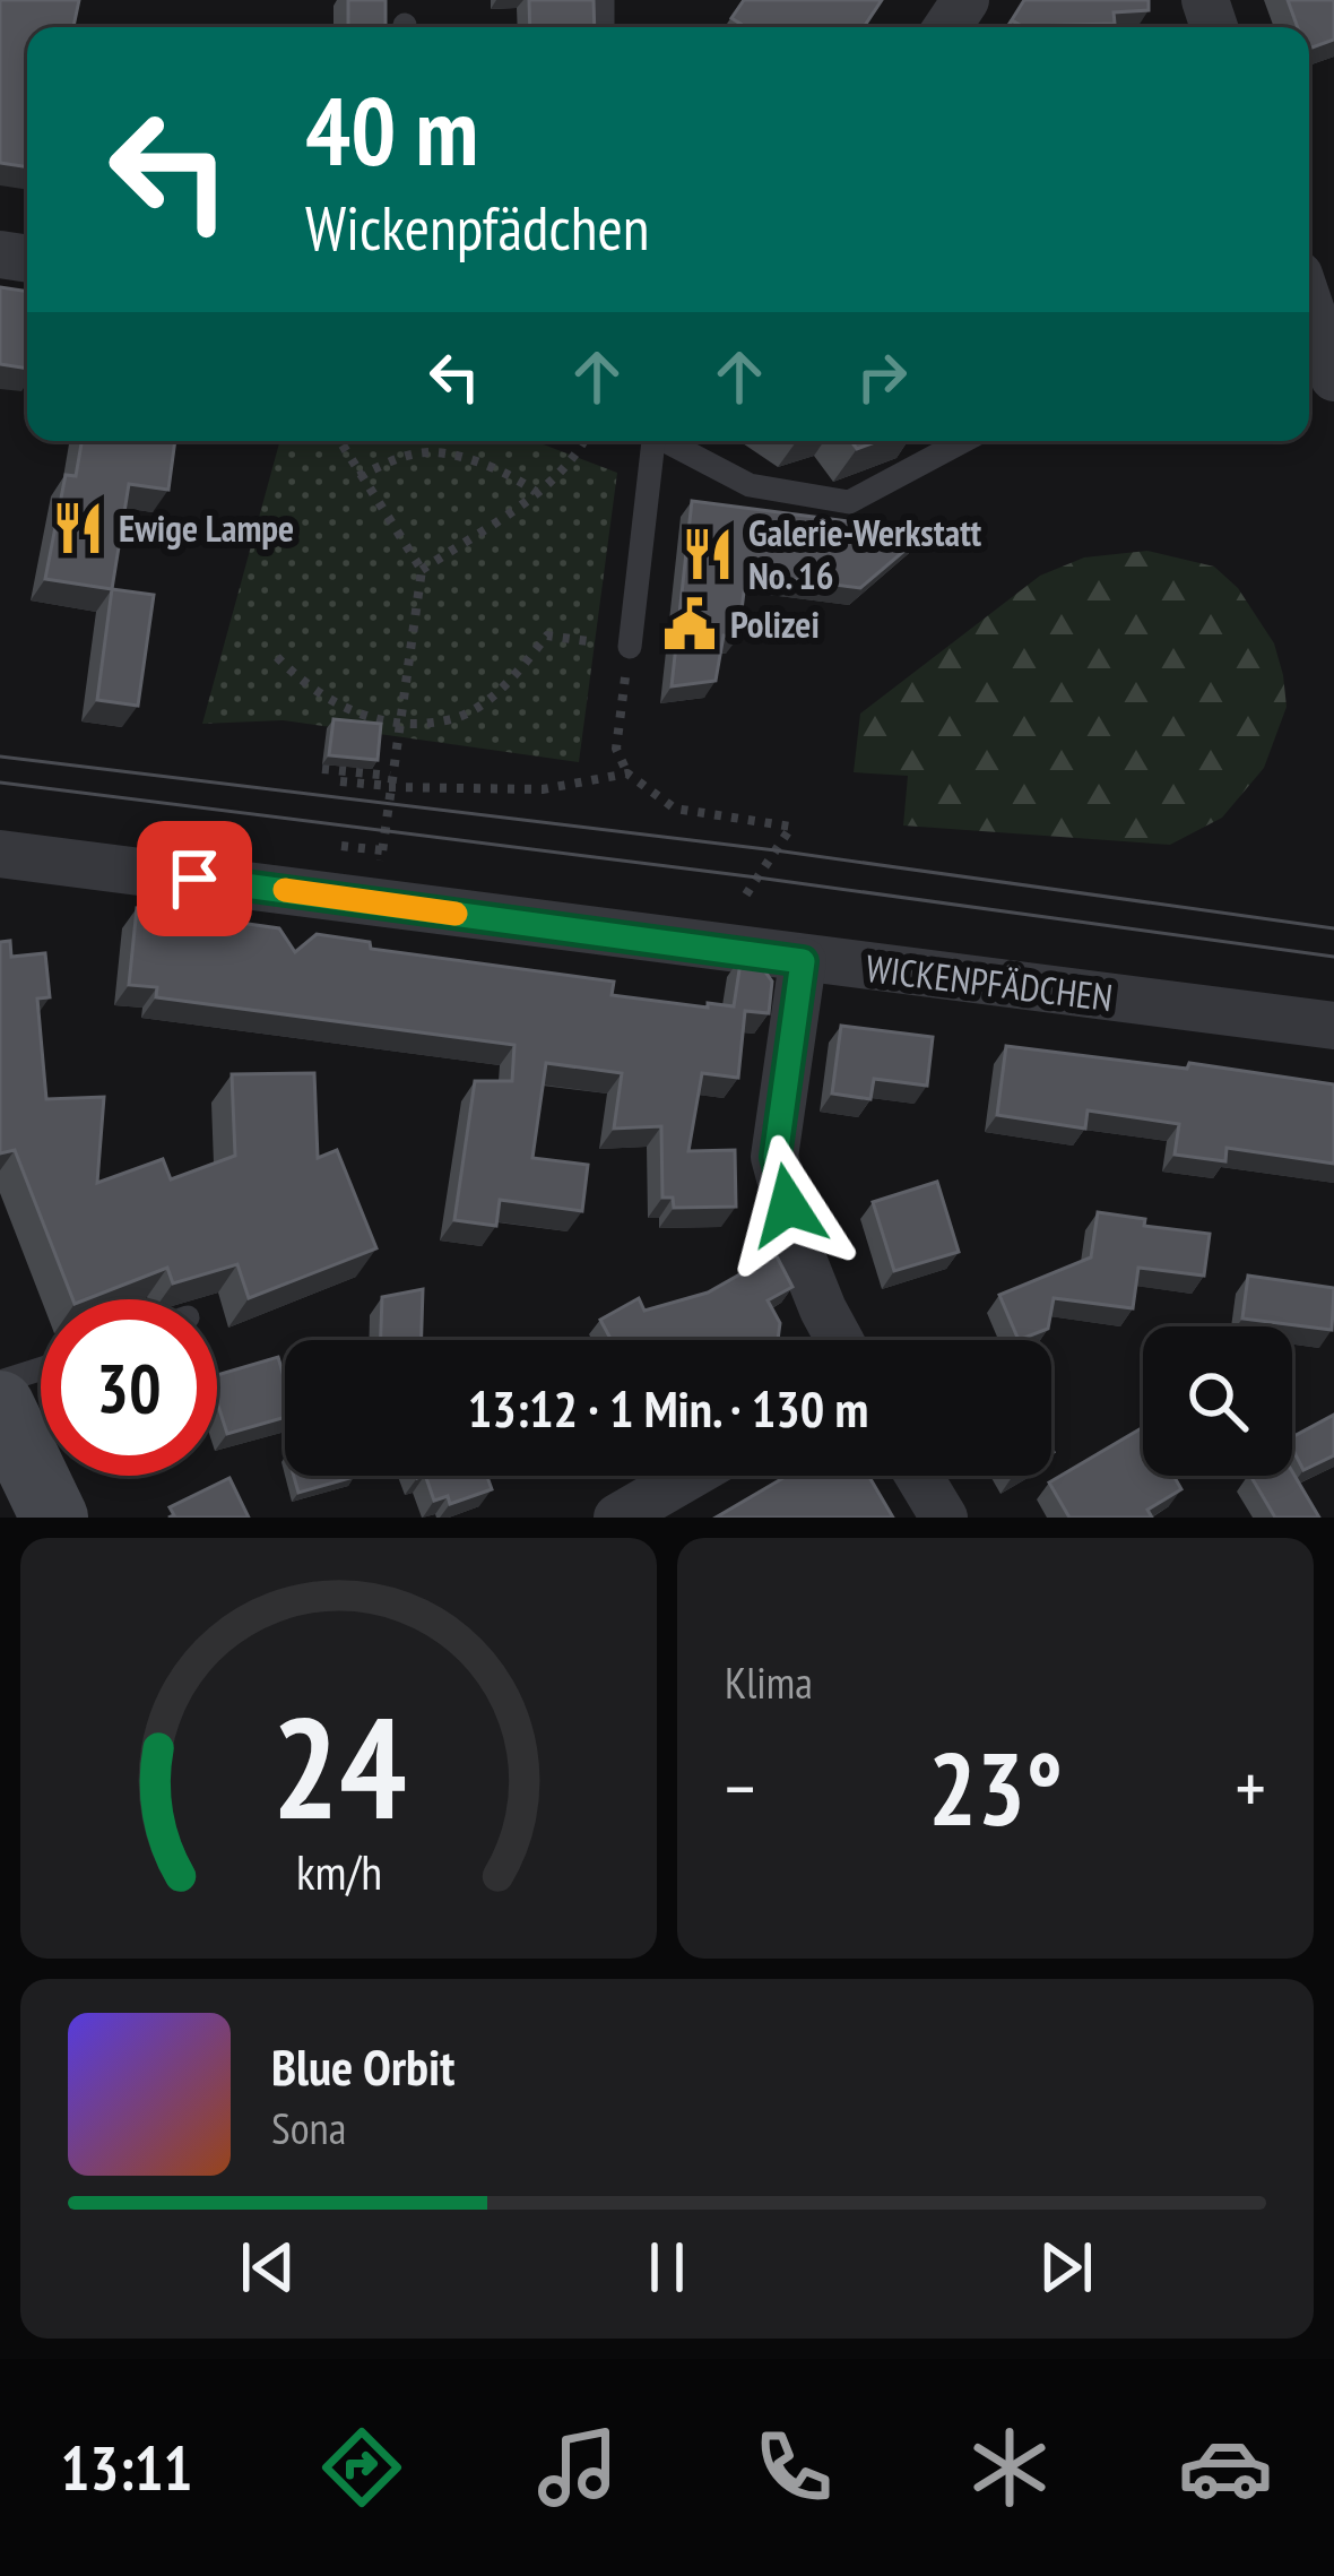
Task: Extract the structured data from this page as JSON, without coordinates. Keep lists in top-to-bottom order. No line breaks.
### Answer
{"streets":{"street":["WICKENPFÄDCHEN"]},"places":{"restaurant":["Ewige Lampe","Galerie-Werkstatt No. 16"],"public building":["Polizei"]},"page":{"turn":["40 m","Wickenpfädchen"],"limit":"30","trip":"13:12 · 1 Min. · 130 m","tile":"Klima","heat":["−","23°","+"],"song":["Blue Orbit","Sona"],"tabs":"13:11","gauge":["24","km/h"]}}
